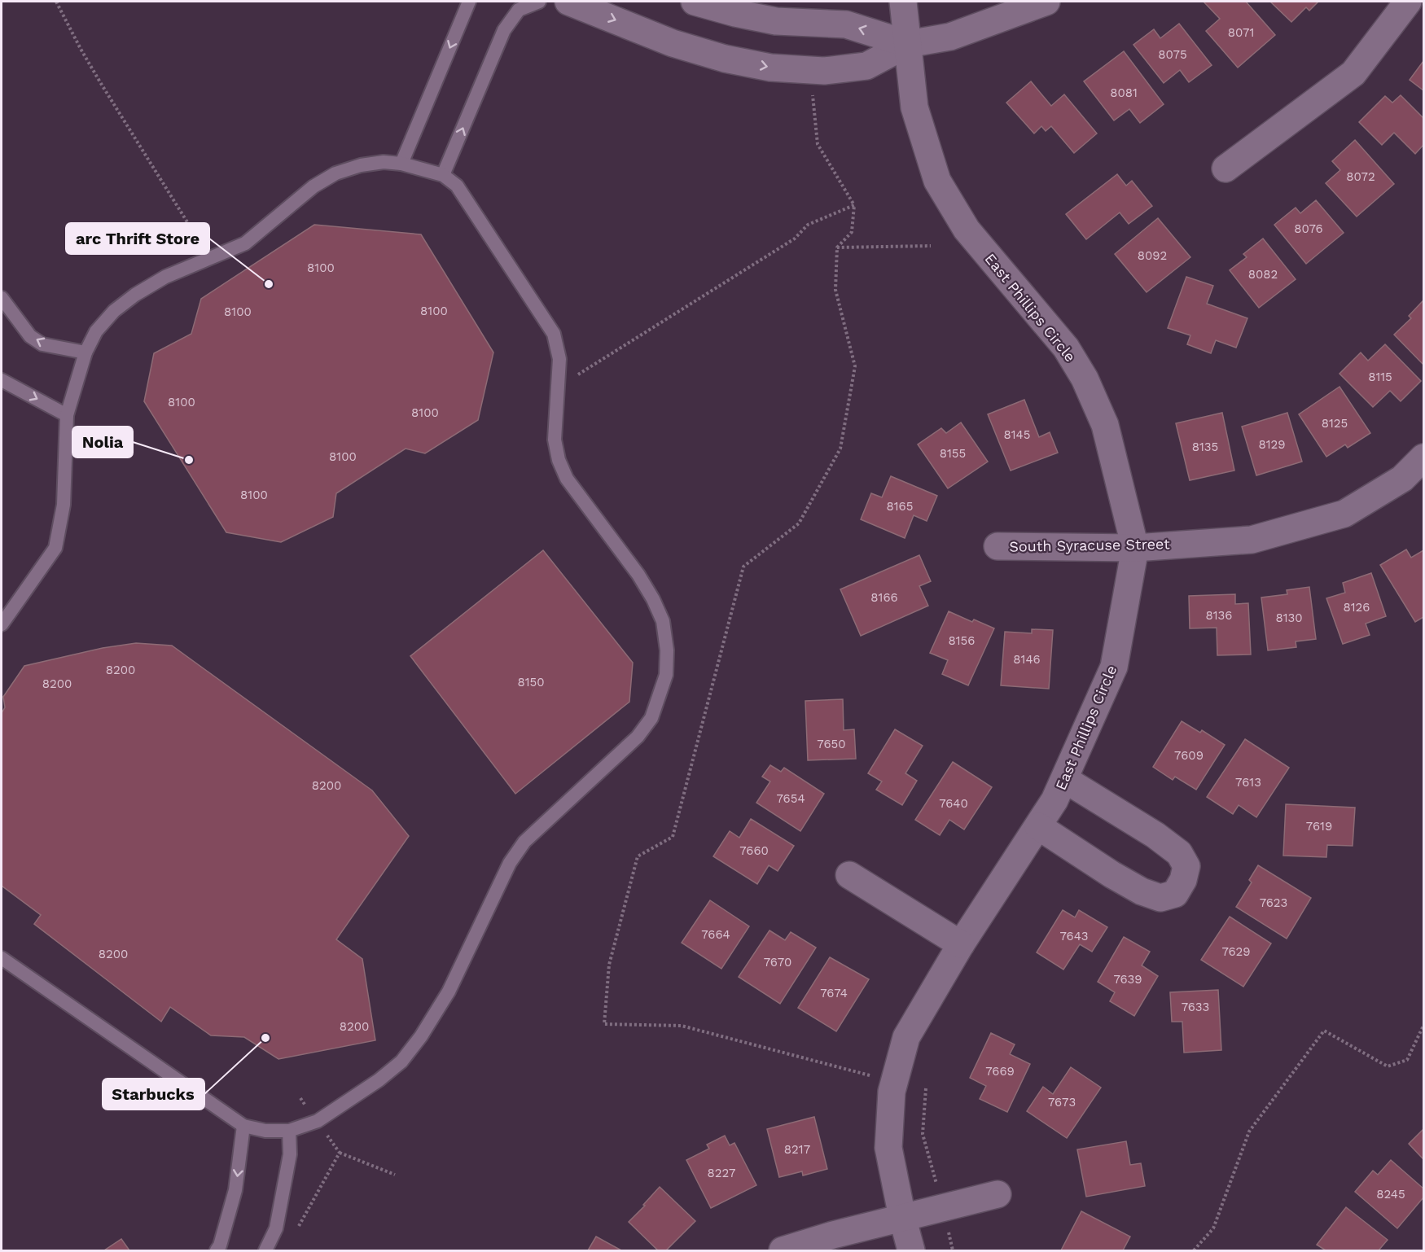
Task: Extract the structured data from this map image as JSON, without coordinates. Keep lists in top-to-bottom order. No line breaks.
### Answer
{"streets":{"street":["East Phillips Circle","South Syracuse Street"]},"crossings":[["East Phillips Circle","South Syracuse Street"]],"places":["arc Thrift Store","Nolia","Starbucks"],"house_numbers":["8071","8075","8081","8072","8076","8092","8100","8082","8100","8100","8115","8100","8100","8125","8145","8129","8135","8155","8100","8100","8165","8166","8126","8136","8130","8156","8146","8200","8150","8200","7650","7609","7613","8200","7654","7640","7619","7660","7623","7664","7643","7629","8200","7670","7639","7674","7633","8200","7669","7673","8217","8227","8245"]}
